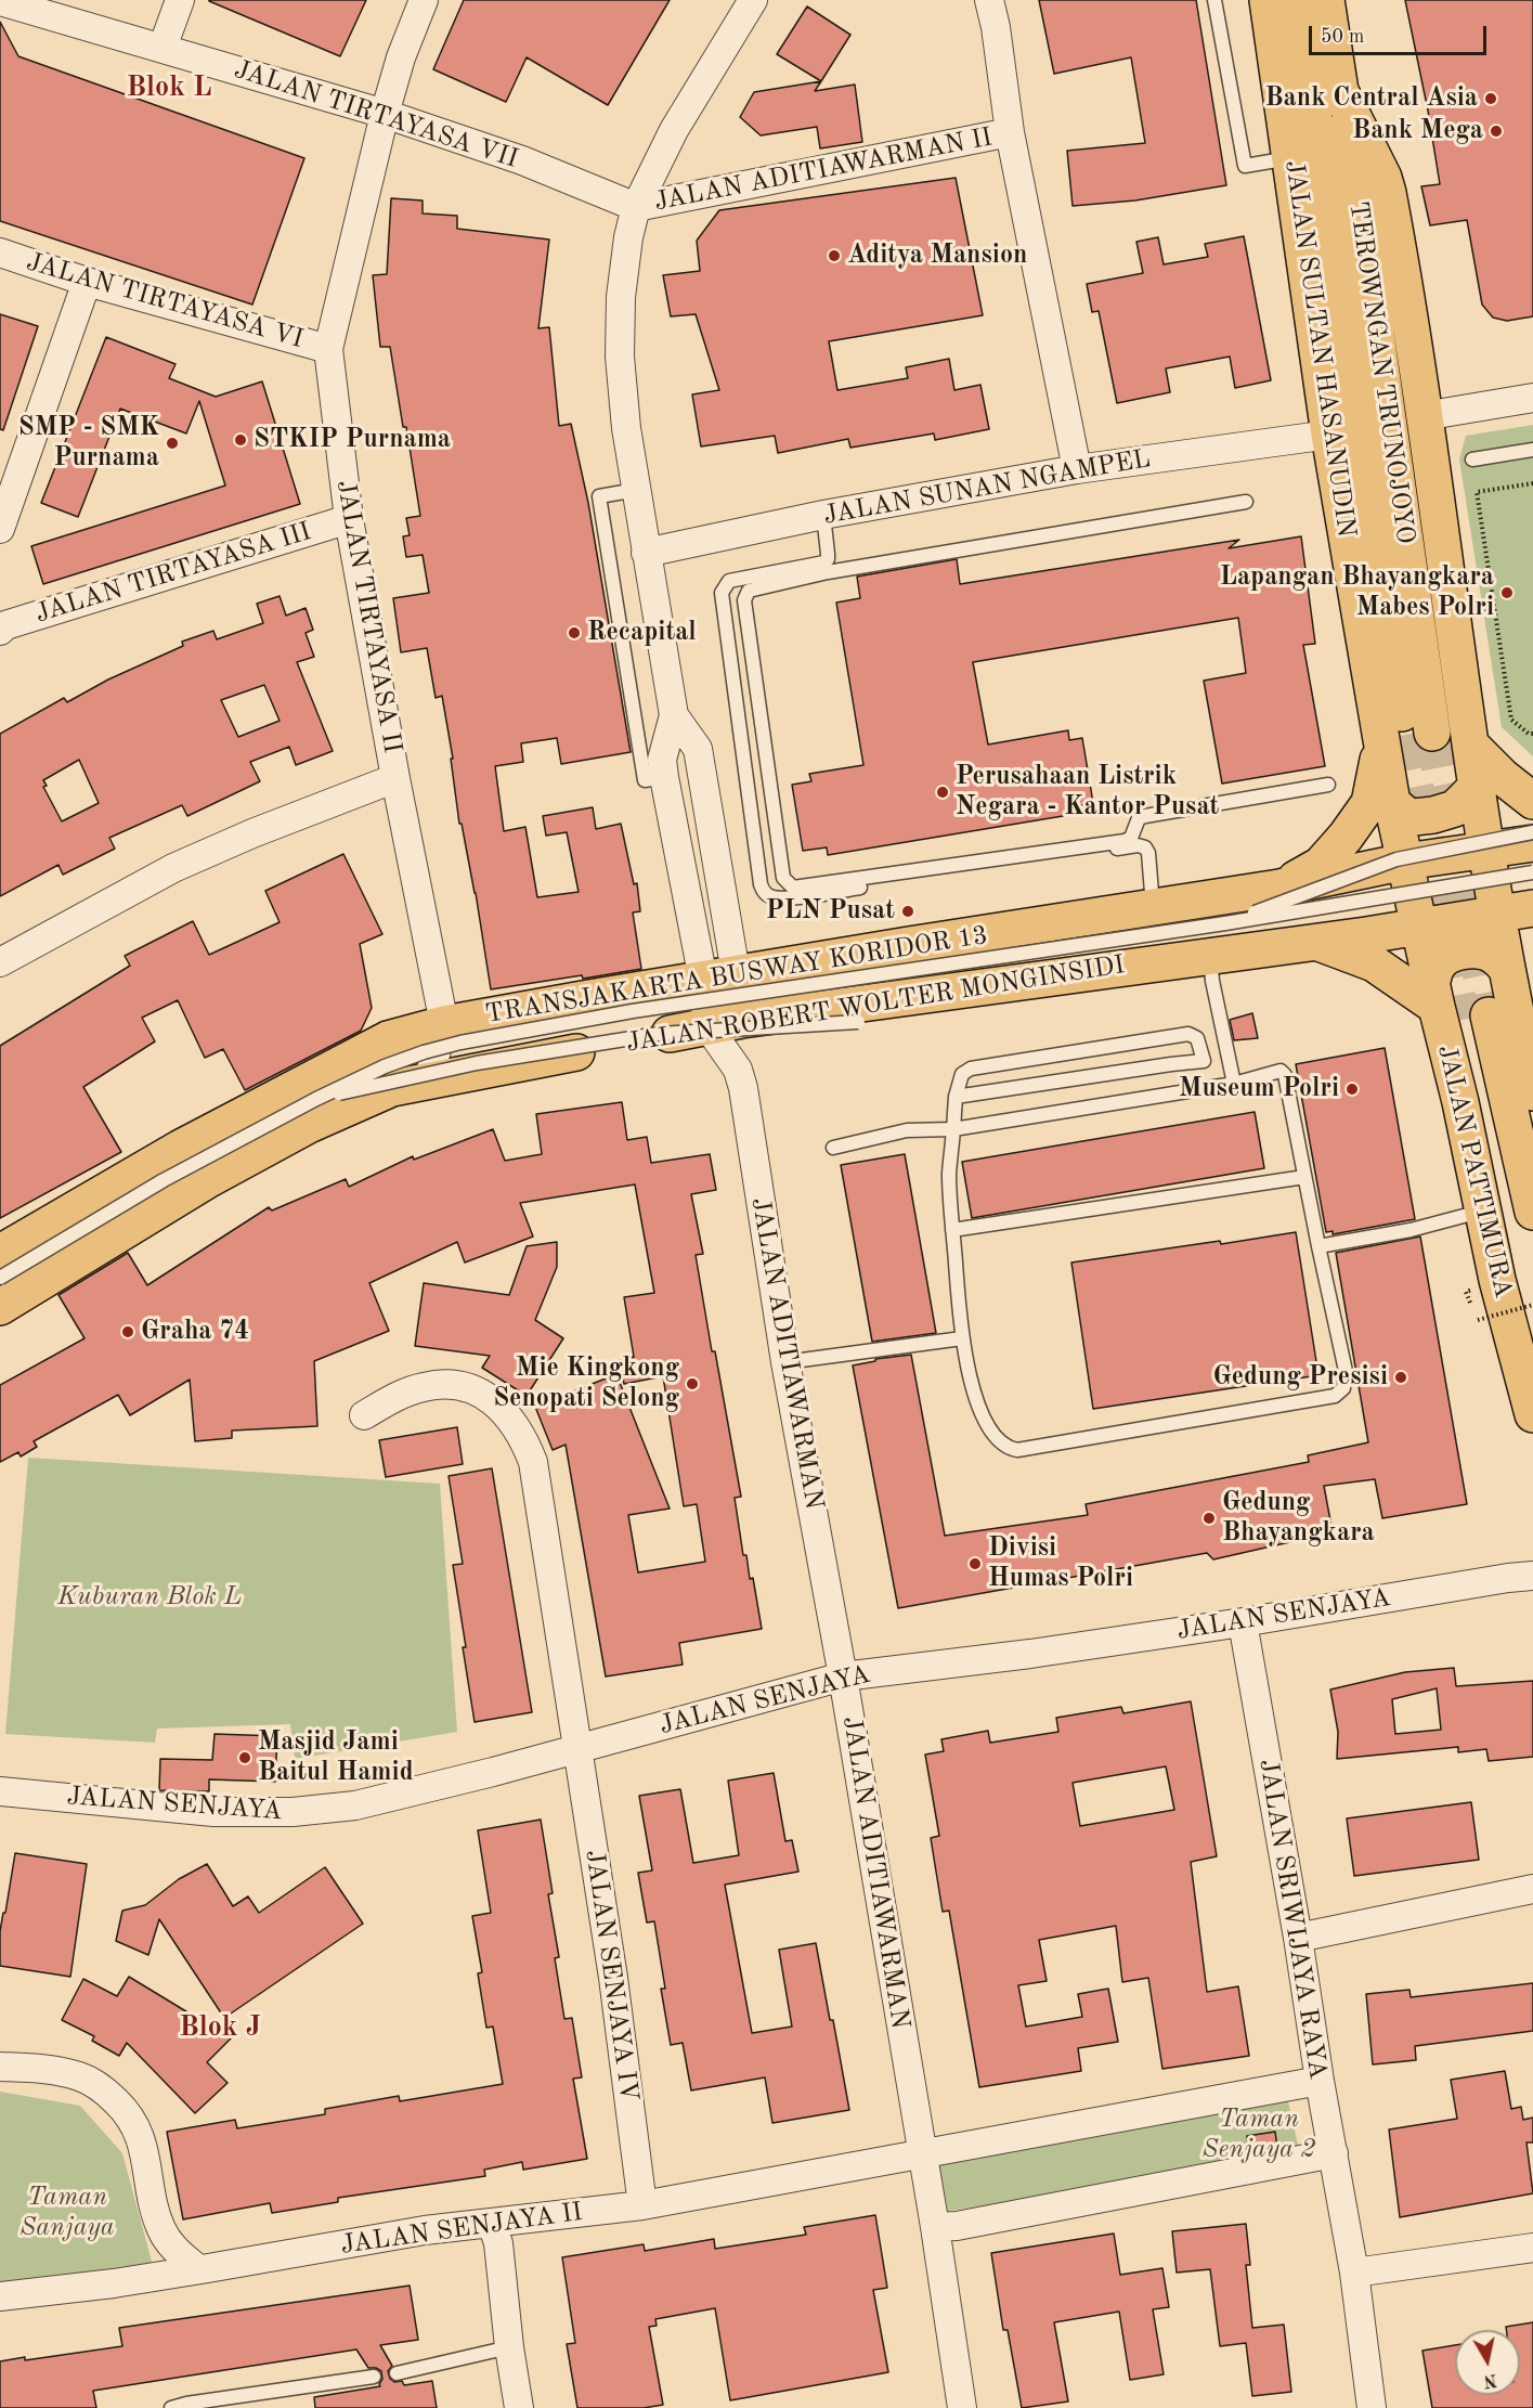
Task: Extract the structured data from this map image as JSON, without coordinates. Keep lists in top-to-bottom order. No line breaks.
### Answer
{"streets":{"main road":["JALAN SULTAN HASANUDIN","TEROWNGAN TRUNOJOYO","JALAN ROBERT WOLTER MONGINSIDI","JALAN PATTIMURA"],"street":["JALAN TIRTAYASA VII","JALAN ADITIAWARMAN II","JALAN TIRTAYASA VI","JALAN SUNAN NGAMPEL","JALAN TIRTAYASA III","JALAN TIRTAYASA II","JALAN ADITIAWARMAN","JALAN SENJAYA","JALAN SRIWIJAYA RAYA","JALAN SENJAYA IV","JALAN SENJAYA II"],"lane":["TRANSJAKARTA BUSWAY KORIDOR 13"]},"crossings":[["JALAN TIRTAYASA VII","JALAN ADITIAWARMAN II"],["JALAN TIRTAYASA VII","JALAN TIRTAYASA II"],["JALAN TIRTAYASA VII","JALAN ADITIAWARMAN"],["JALAN ADITIAWARMAN II","JALAN ADITIAWARMAN"],["JALAN TIRTAYASA VI","JALAN TIRTAYASA II"],["JALAN SULTAN HASANUDIN","TEROWNGAN TRUNOJOYO"],["JALAN SULTAN HASANUDIN","JALAN SUNAN NGAMPEL"],["JALAN SULTAN HASANUDIN","JALAN ROBERT WOLTER MONGINSIDI"],["JALAN SULTAN HASANUDIN","JALAN PATTIMURA"],["JALAN SUNAN NGAMPEL","JALAN ADITIAWARMAN"],["JALAN TIRTAYASA III","JALAN TIRTAYASA II"],["JALAN TIRTAYASA II","JALAN ROBERT WOLTER MONGINSIDI"],["JALAN ROBERT WOLTER MONGINSIDI","JALAN PATTIMURA"],["JALAN ROBERT WOLTER MONGINSIDI","JALAN ADITIAWARMAN"],["JALAN ADITIAWARMAN","JALAN SENJAYA"],["JALAN ADITIAWARMAN","JALAN SENJAYA II"],["JALAN SENJAYA","JALAN SRIWIJAYA RAYA"],["JALAN SENJAYA","JALAN SENJAYA IV"],["JALAN SRIWIJAYA RAYA","JALAN SENJAYA II"],["JALAN SENJAYA IV","JALAN SENJAYA II"]],"districts":["Blok L","Blok J"],"parks":["Kuburan Blok L","Taman Senjaya 2","Taman Sanjaya"],"places":["Bank Central Asia","Bank Mega","Aditya Mansion","STKIP Purnama","SMP - SMK Purnama","Lapangan Bhayangkara Mabes Polri","Recapital","Perusahaan Listrik Negara - Kantor Pusat","PLN Pusat","Museum Polri","Graha 74","Gedung Presisi","Mie Kingkong Senopati Selong","Gedung Bhayangkara","Divisi Humas Polri","Masjid Jami Baitul Hamid"],"scale_bar":"50 m","north":"bottom"}
